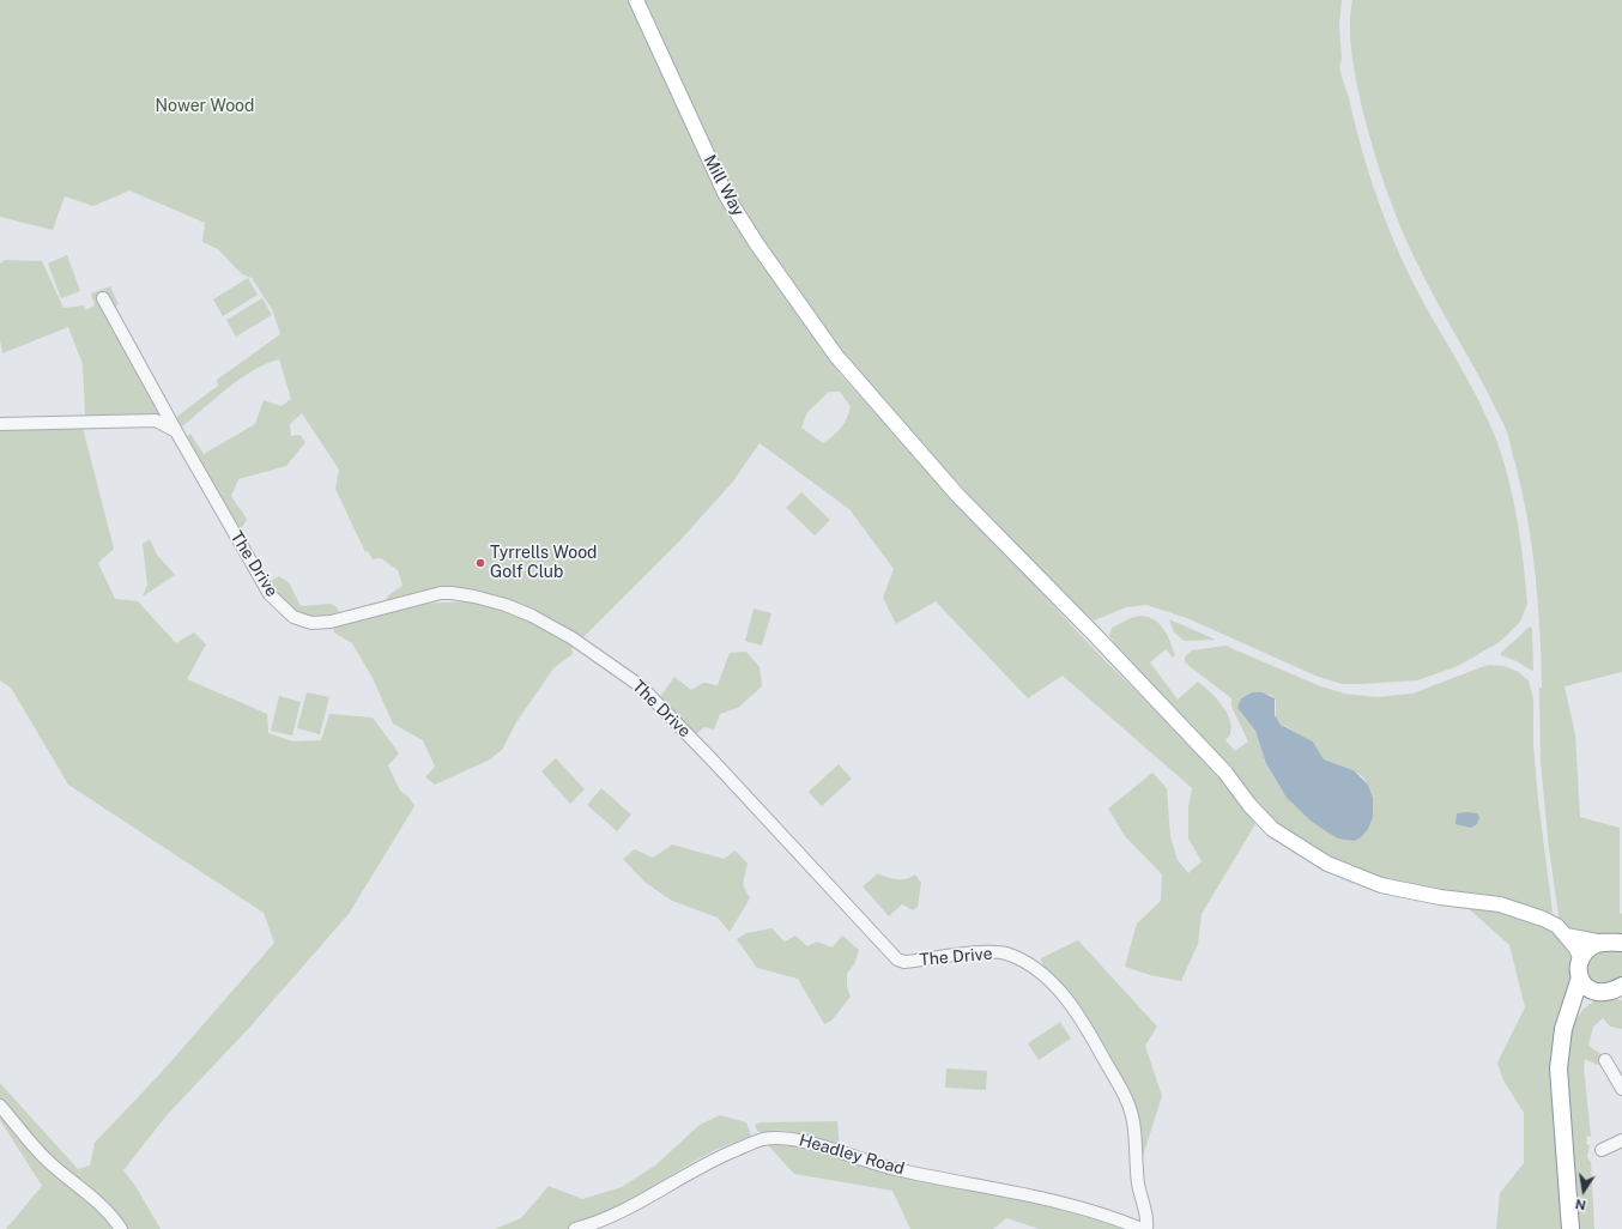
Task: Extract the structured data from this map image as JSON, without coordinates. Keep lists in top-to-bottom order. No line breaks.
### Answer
{"streets":{"main road":["Mill Way"],"street":["The Drive","Headley Road"]},"parks":["Nower Wood"],"places":["Tyrrells Wood Golf Club"],"north":"bottom"}
